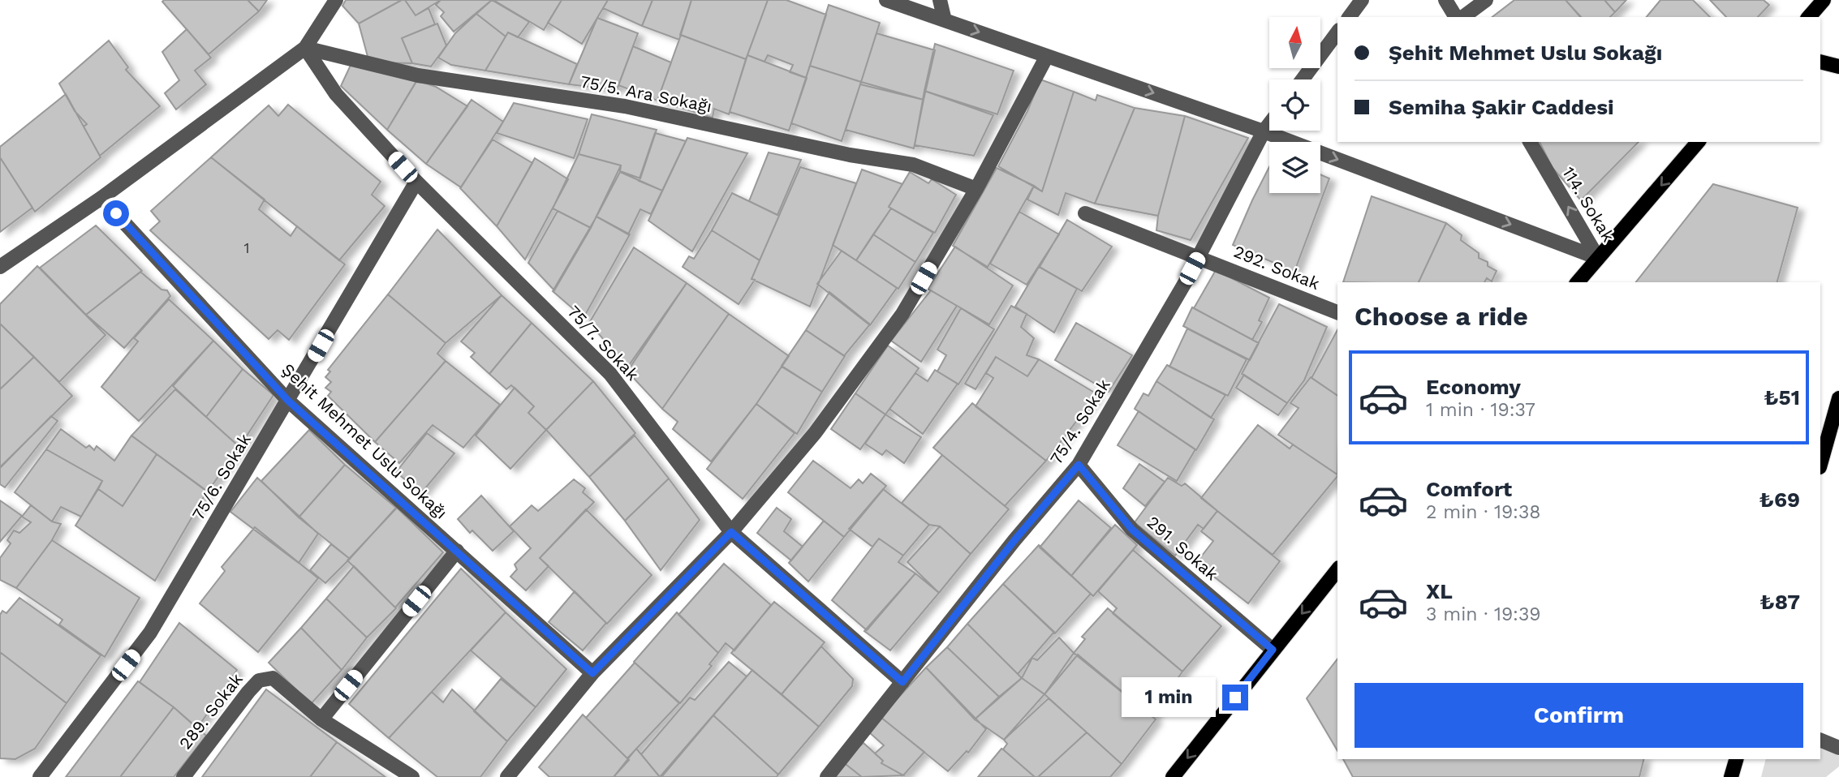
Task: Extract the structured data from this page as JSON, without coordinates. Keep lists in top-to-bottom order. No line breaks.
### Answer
{"streets":{"street":["75/5. Ara Sokağı","114. Sokak","292. Sokak","75/7. Sokak","75/4. Sokak","Şehit Mehmet Uslu Sokağı","75/6. Sokak","291. Sokak","289. Sokak"]},"crossings":[["75/5. Ara Sokağı","75/7. Sokak"],["292. Sokak","75/4. Sokak"],["75/7. Sokak","75/4. Sokak"],["75/7. Sokak","75/6. Sokak"],["75/4. Sokak","291. Sokak"],["Şehit Mehmet Uslu Sokağı","75/6. Sokak"]],"one_way":["114. Sokak"],"house_numbers":["1"],"north":"top","page":{"banner":["Şehit Mehmet Uslu Sokağı","Semiha Şakir Caddesi"],"heading":"Choose a ride","list":[{"name":"Economy","note":"1 min · 19:37","value":"₺51"},{"name":"Comfort","note":"2 min · 19:38","value":"₺69"},{"name":"XL","note":"3 min · 19:39","value":"₺87"}],"buttons":"Confirm","bubble":"1 min"}}
